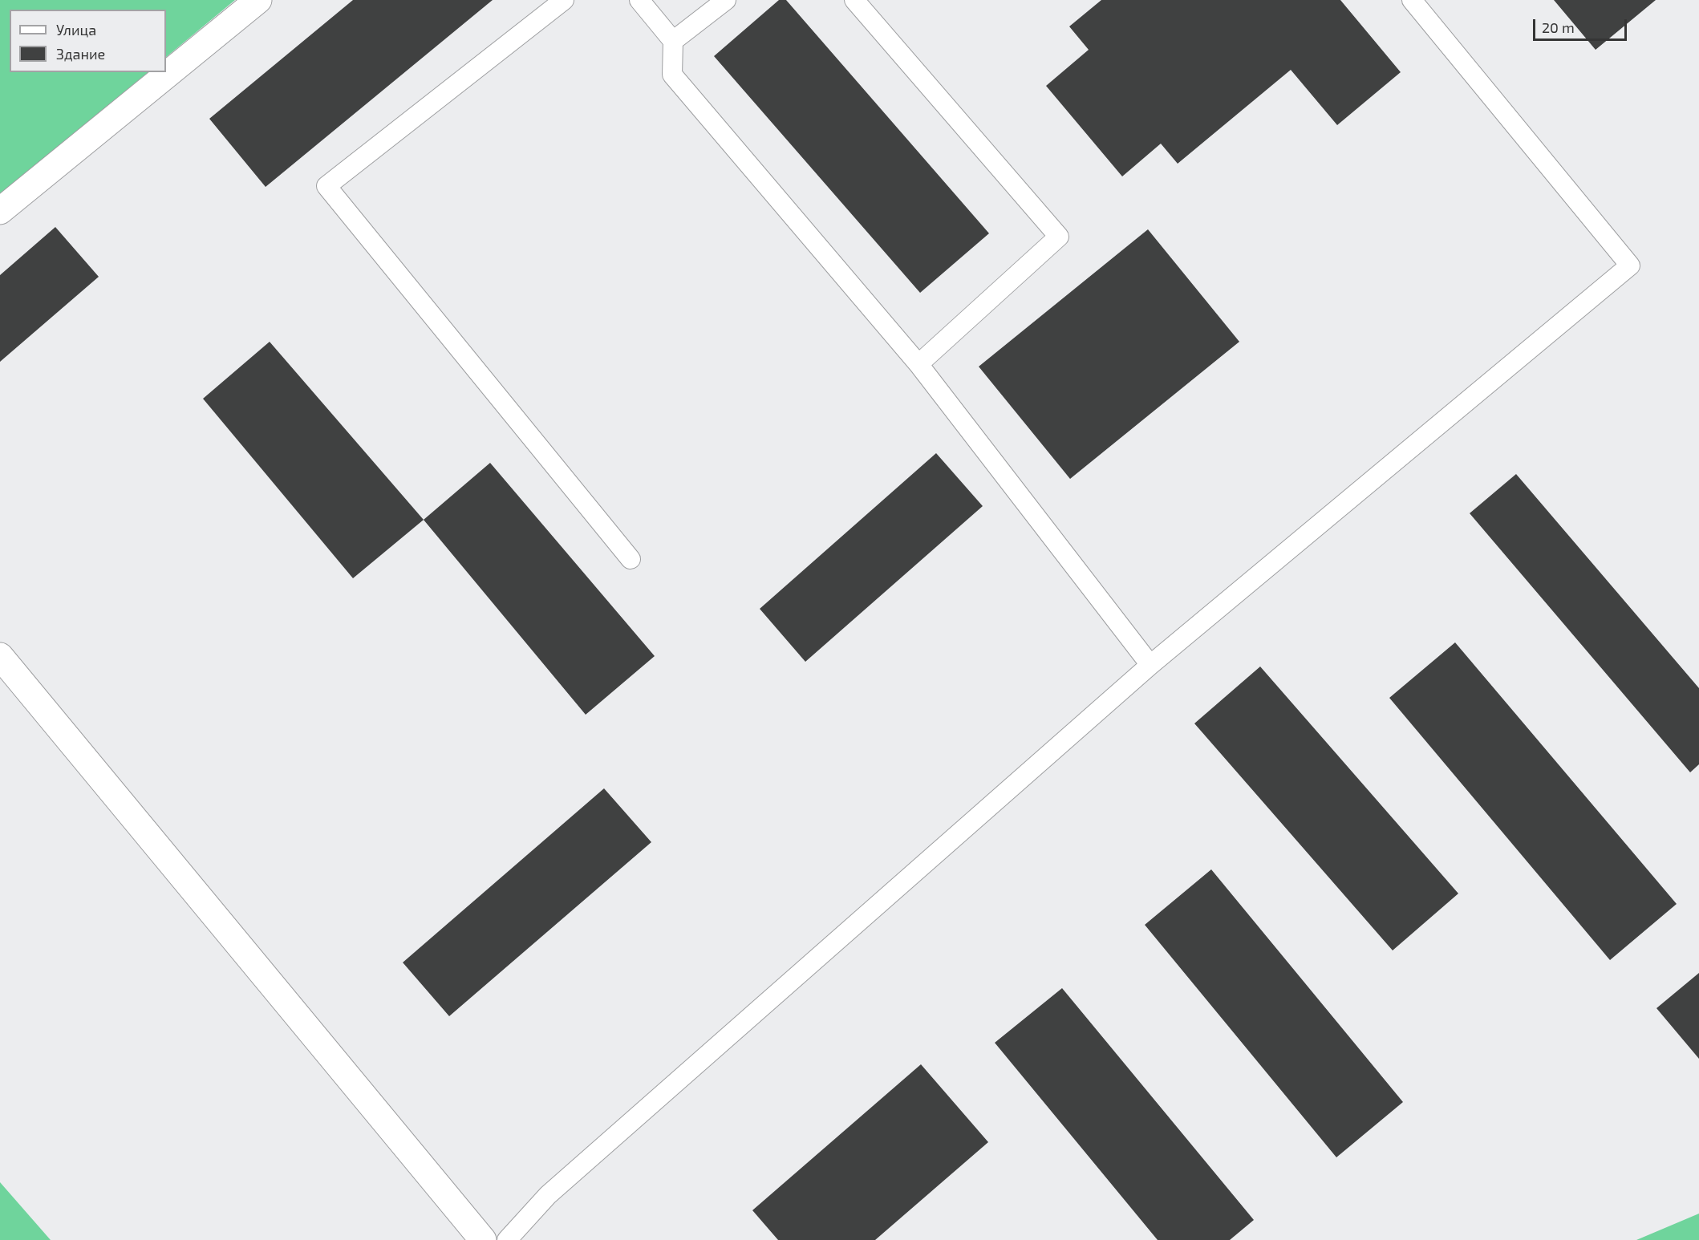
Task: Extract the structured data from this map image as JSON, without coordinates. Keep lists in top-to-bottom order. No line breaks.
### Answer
{"legend":["Улица","Здание"],"scale_bar":"20 m"}
